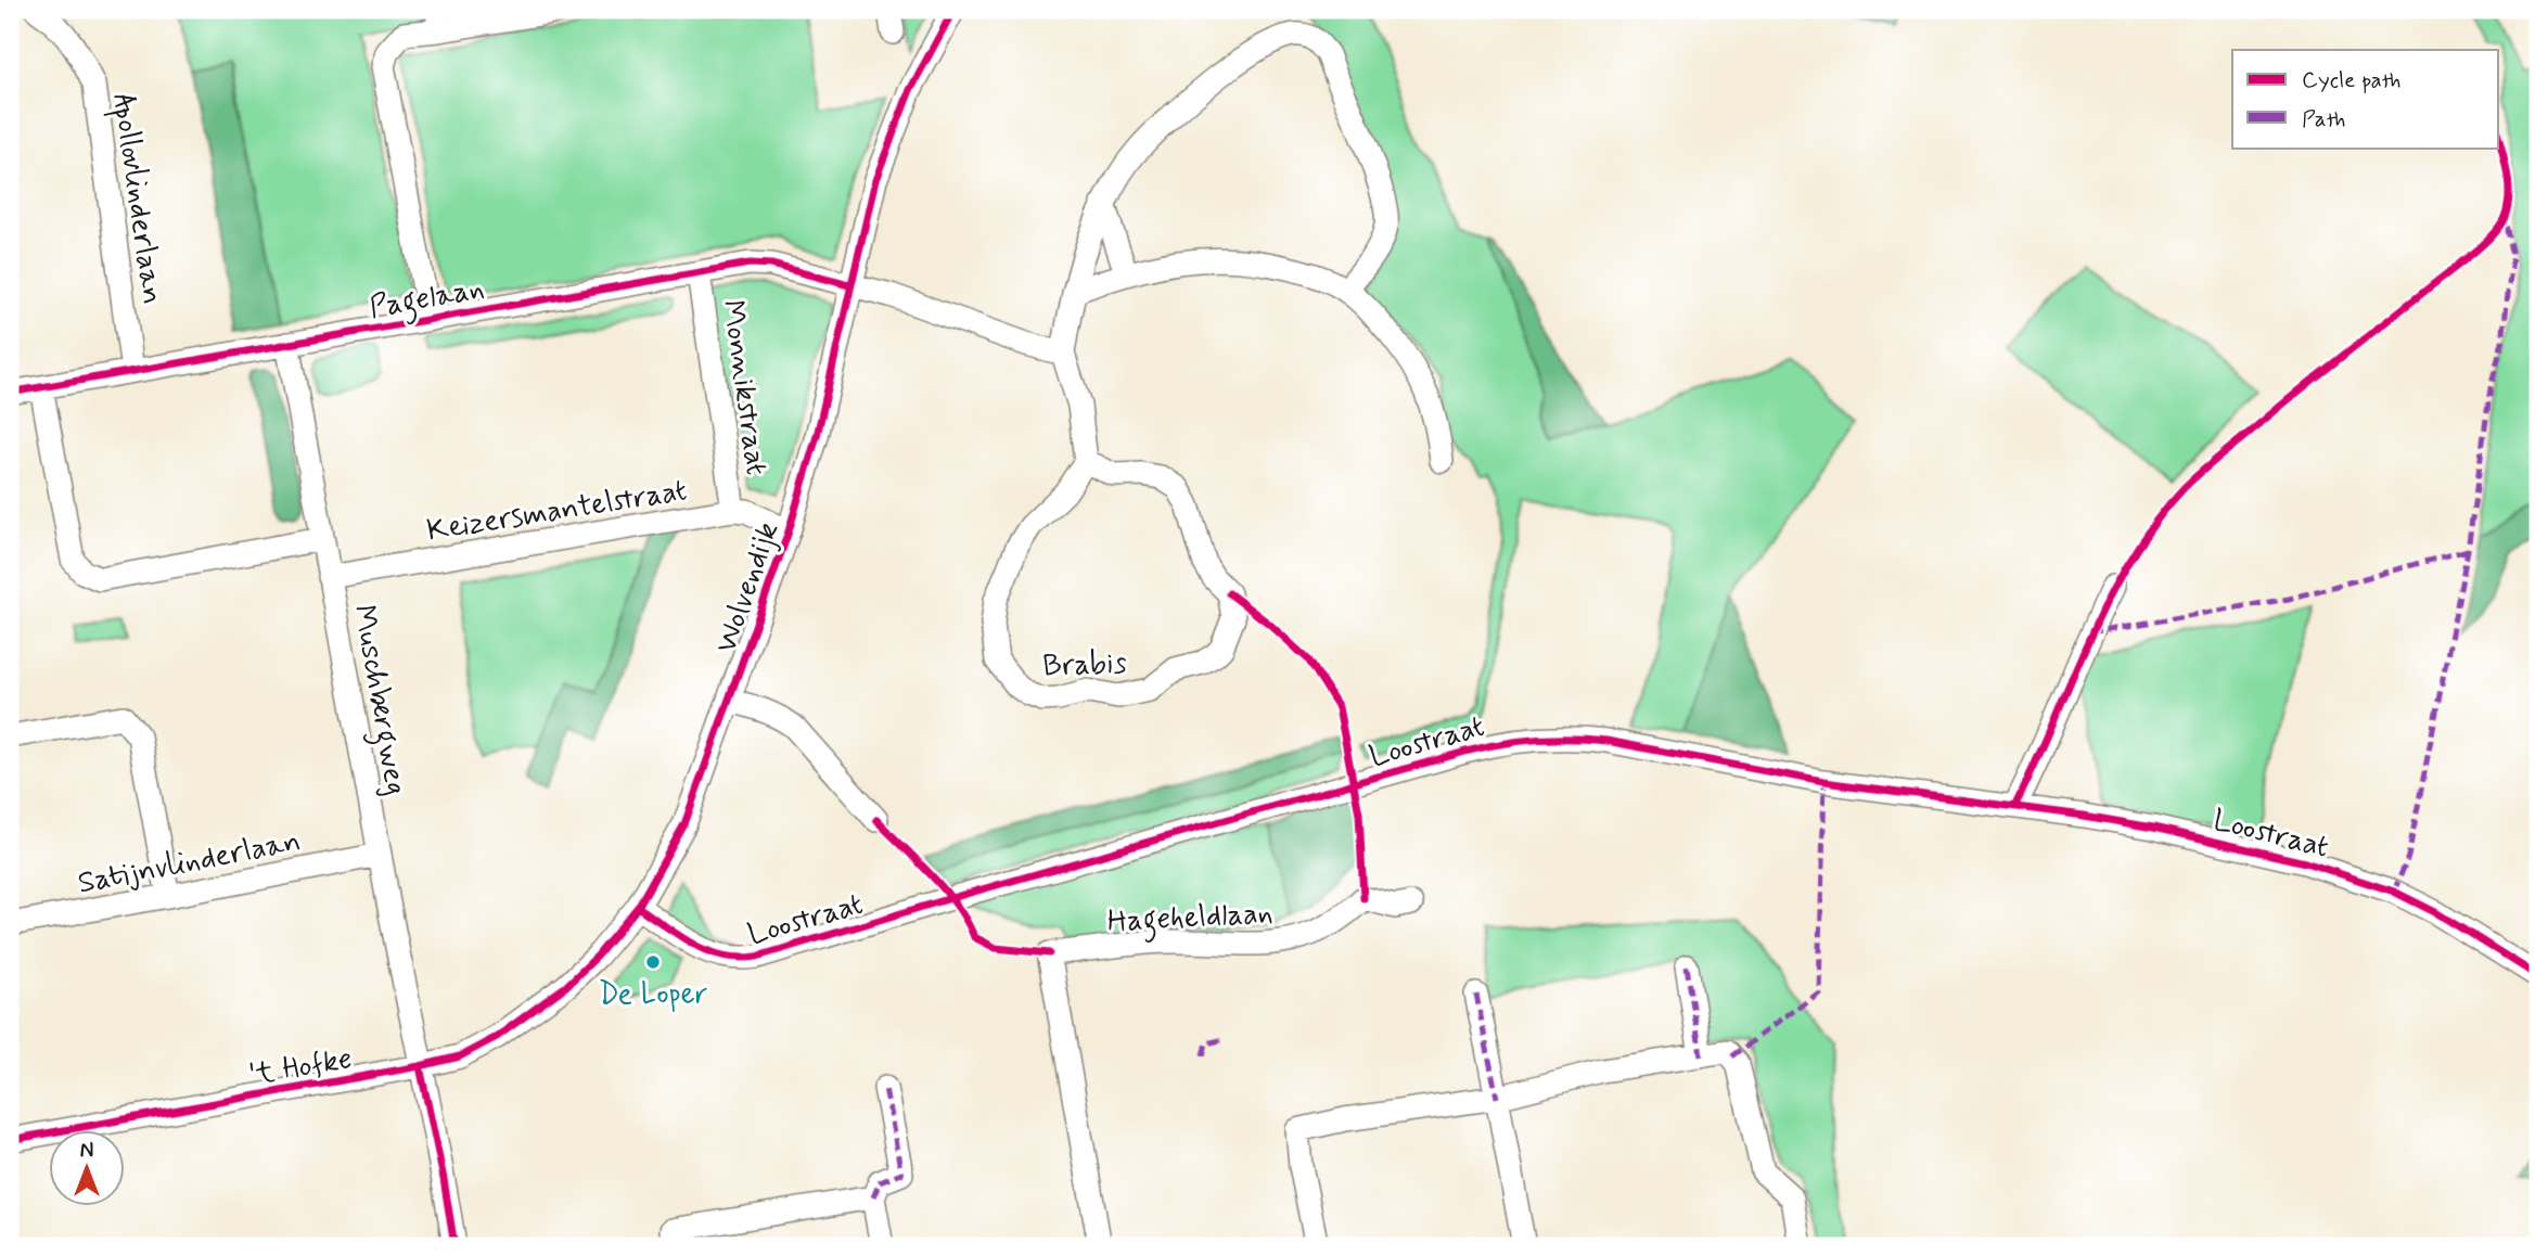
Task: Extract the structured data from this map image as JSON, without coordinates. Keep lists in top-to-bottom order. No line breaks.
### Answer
{"streets":{"street":["Apollovlinderlaan","Pagelaan","Monnikstraat","Keizersmantelstraat","Wolvendijk","Brabis","Muschbergweg","Loostraat","Satijnvlinderlaan","Hageheldlaan","'t Hofke"]},"crossings":[["Apollovlinderlaan","Pagelaan"],["Pagelaan","Monnikstraat"],["Pagelaan","Wolvendijk"],["Pagelaan","Muschbergweg"],["Monnikstraat","Keizersmantelstraat"],["Keizersmantelstraat","Wolvendijk"],["Keizersmantelstraat","Muschbergweg"],["Wolvendijk","Muschbergweg"],["Wolvendijk","Loostraat"],["Wolvendijk","'t Hofke"],["Muschbergweg","Satijnvlinderlaan"],["Muschbergweg","'t Hofke"]],"places":["De Loper"],"legend":["Cycle path","Path"],"north":"top"}
